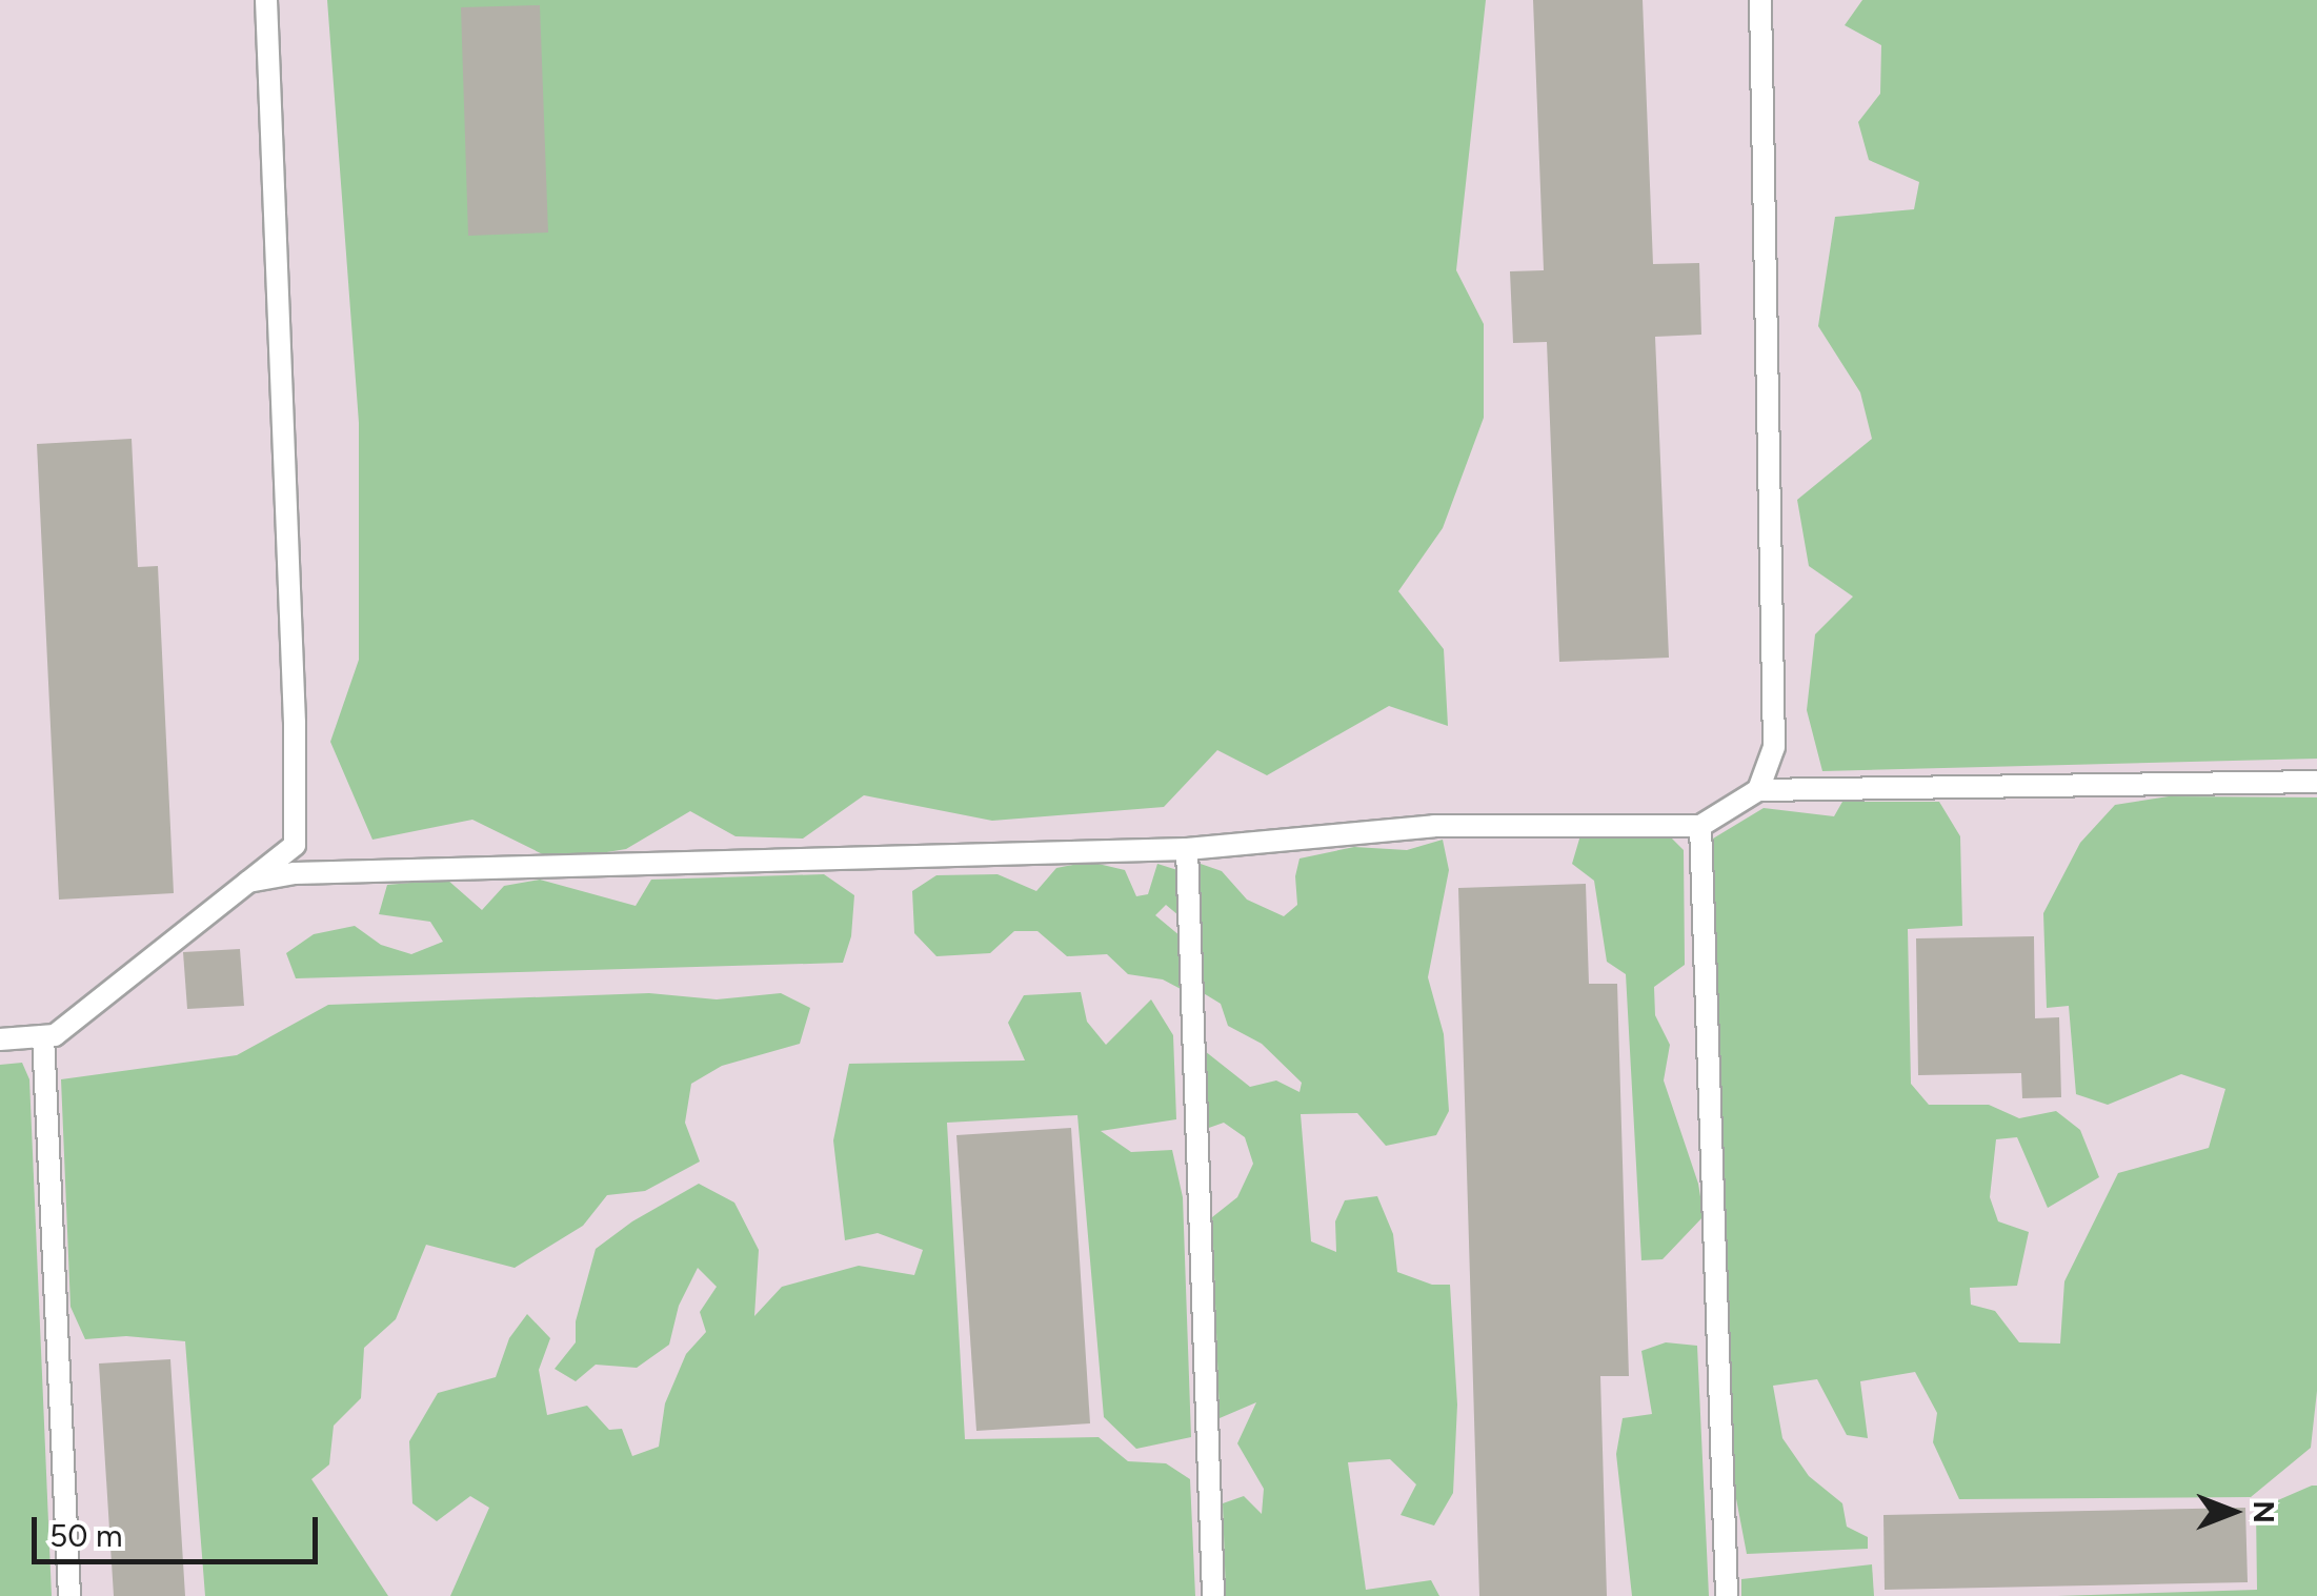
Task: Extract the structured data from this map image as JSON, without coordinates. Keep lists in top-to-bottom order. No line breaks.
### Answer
{"scale_bar":"50 m","north":"right"}
